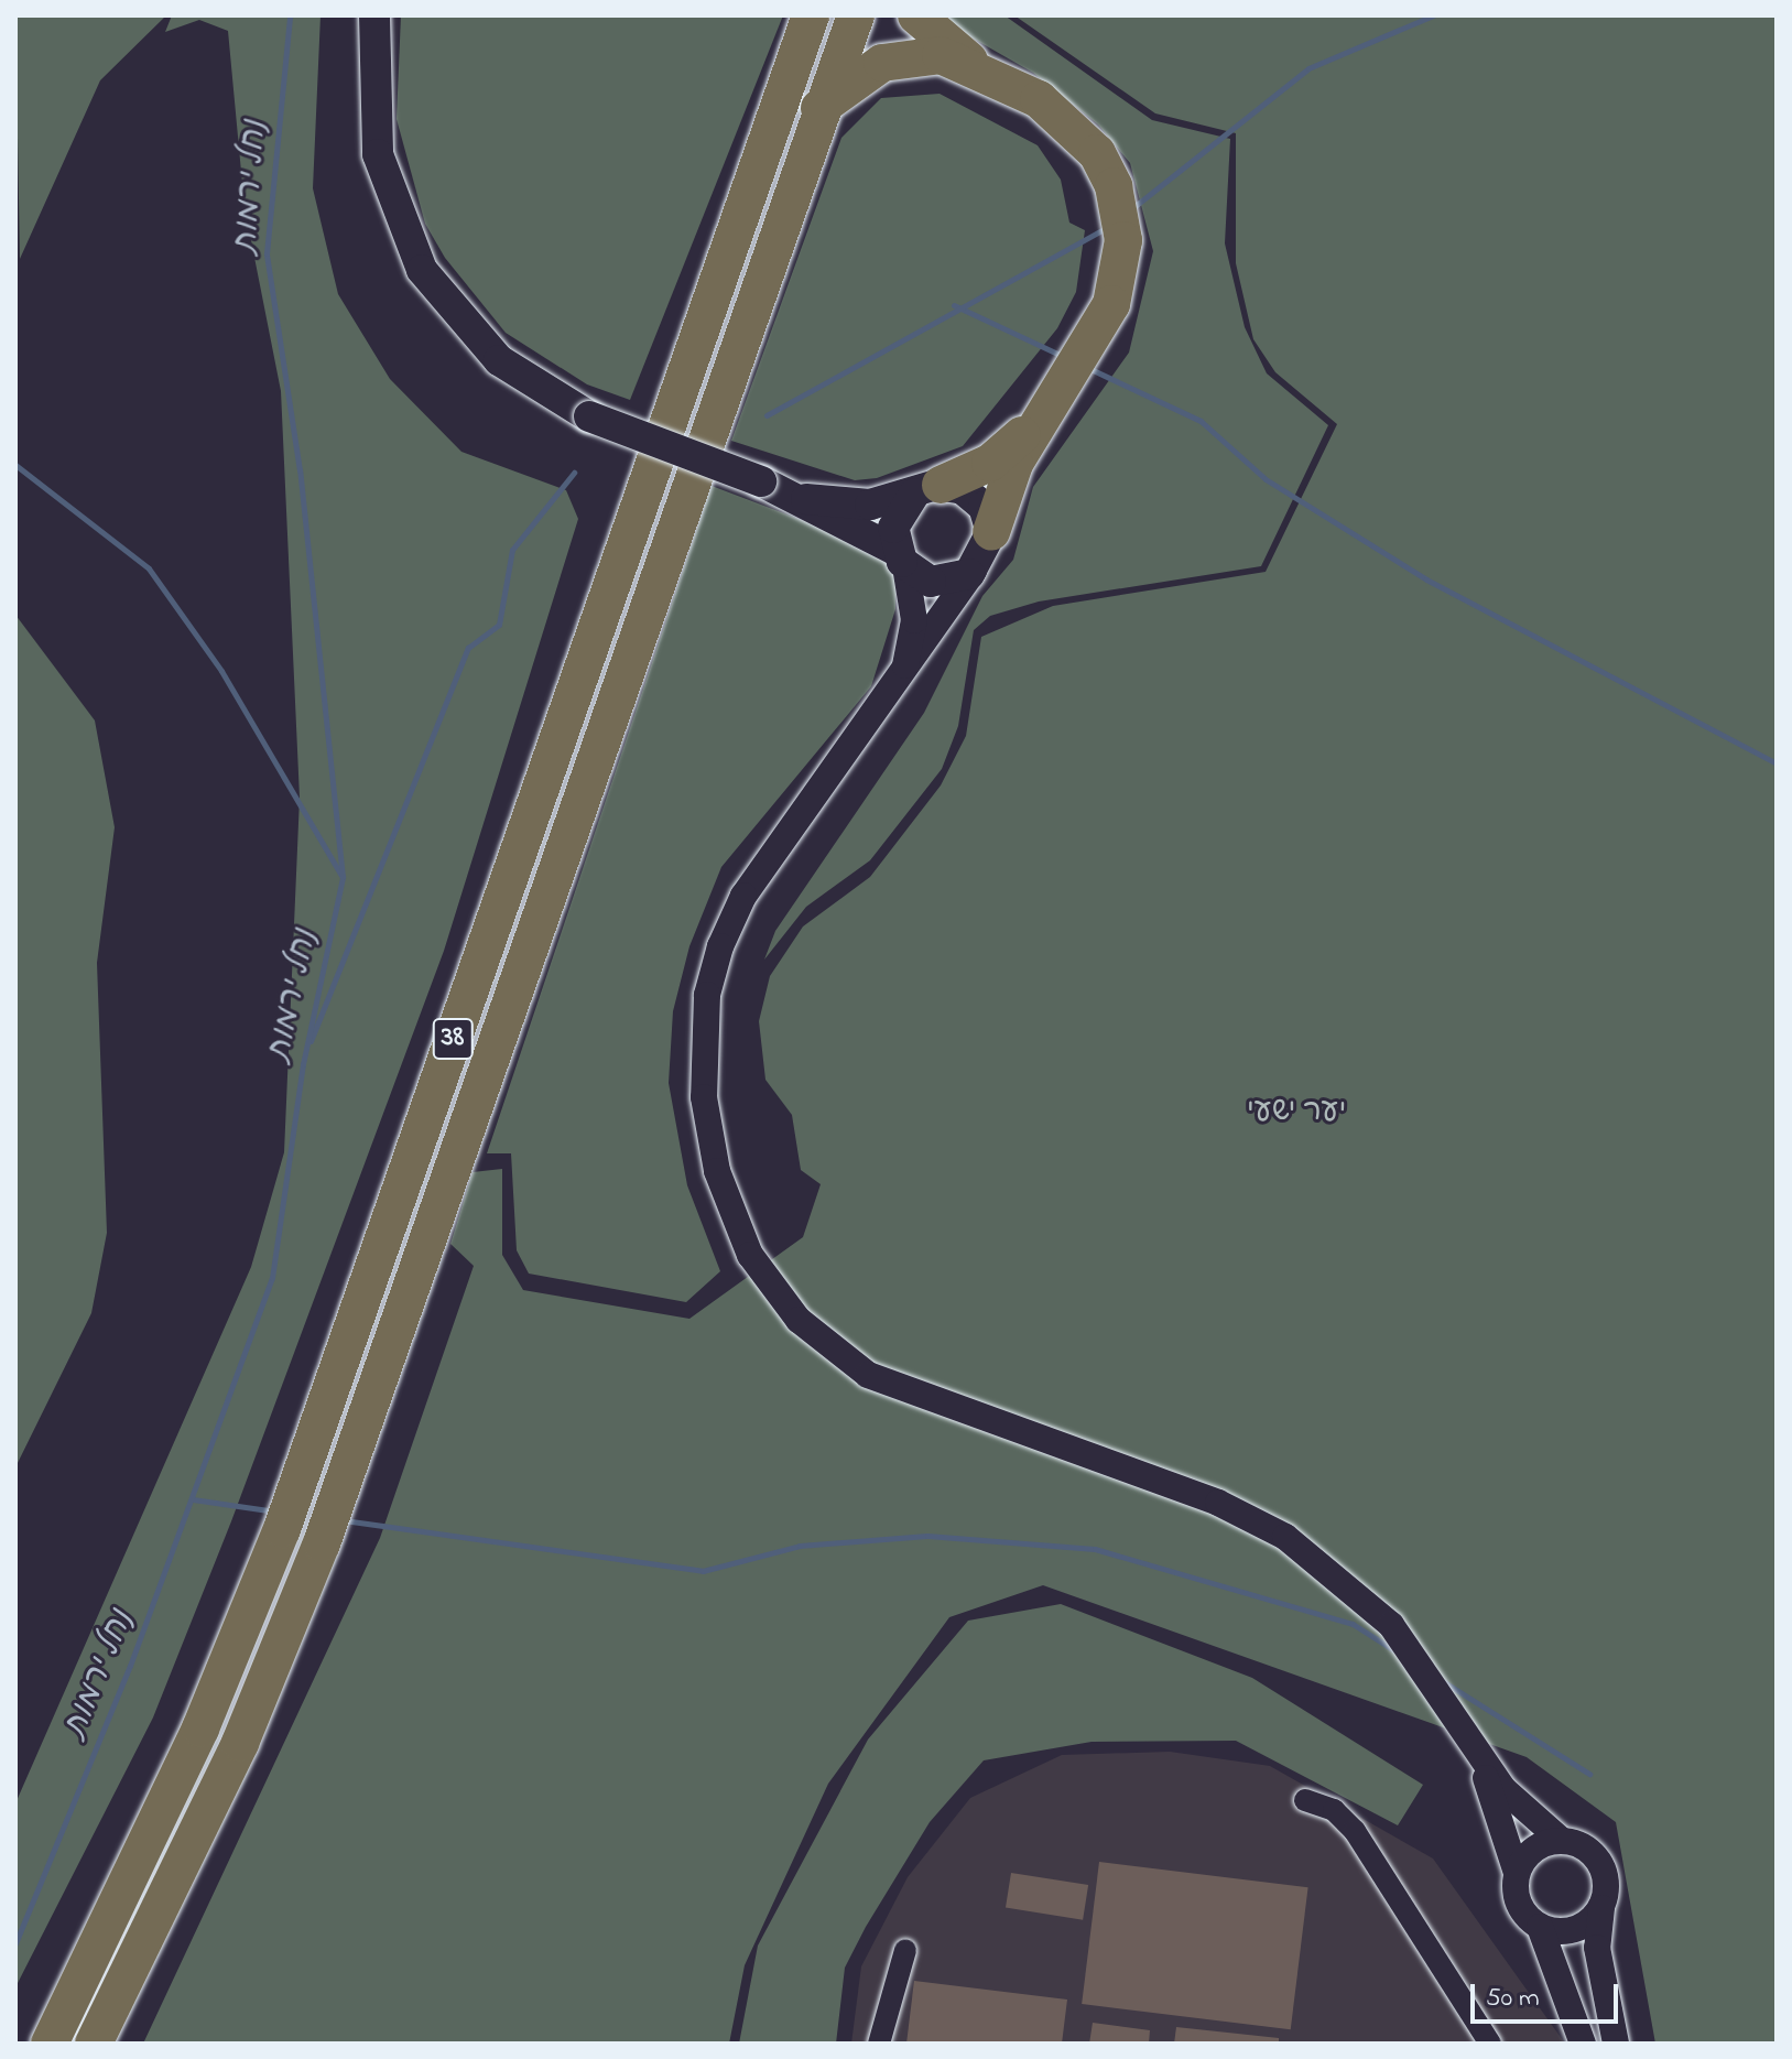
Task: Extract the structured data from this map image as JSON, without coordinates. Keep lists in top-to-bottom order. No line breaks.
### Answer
{"streets":{"highway":["38"]},"water":["נחל ירמות"],"parks":["יער ישעי"],"scale_bar":"50 m"}
